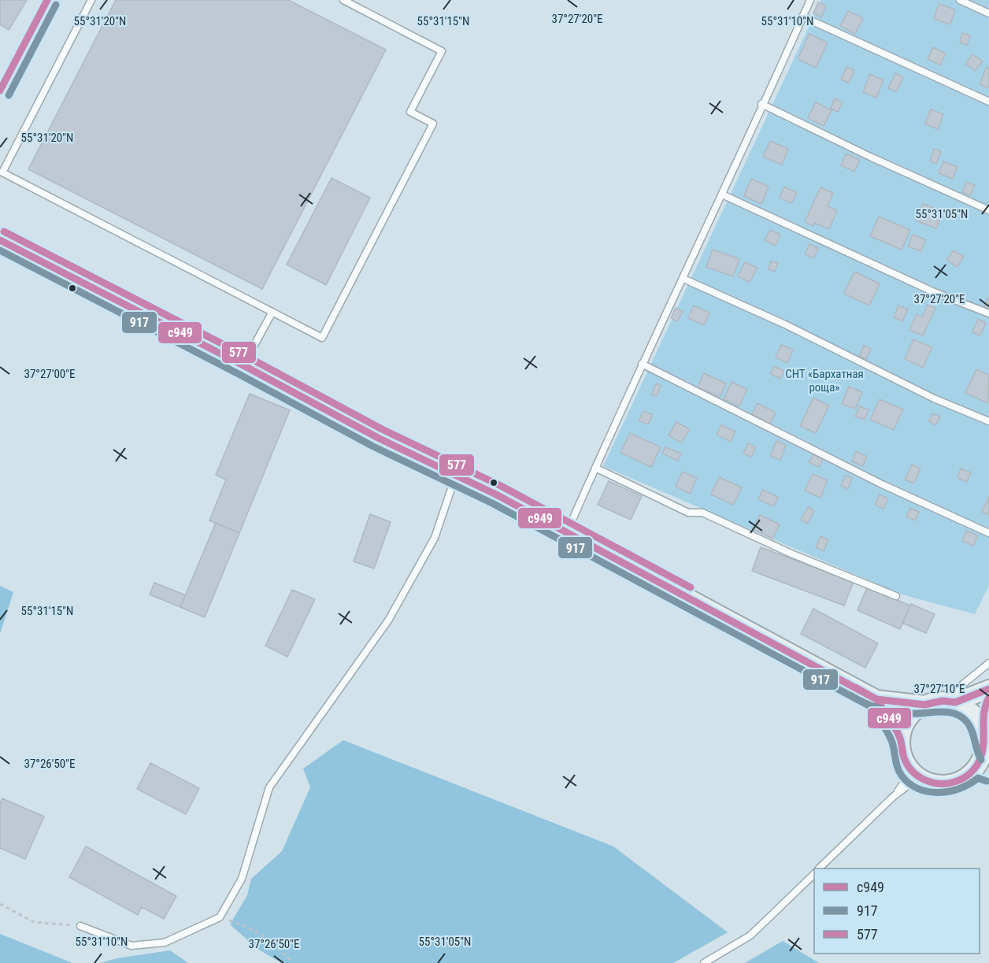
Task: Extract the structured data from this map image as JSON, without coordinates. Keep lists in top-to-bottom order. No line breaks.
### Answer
{"parks":["СНТ «Бархатная роща»"],"lines":["transit line с949","transit line 917","transit line 577"],"legend":["с949","917","577"],"coordinates":["37°27'20\"E","55°31'20\"N","55°31'15\"N","55°31'10\"N","55°31'05\"N","37°27'00\"E","37°27'10\"E","37°26'50\"E"]}
